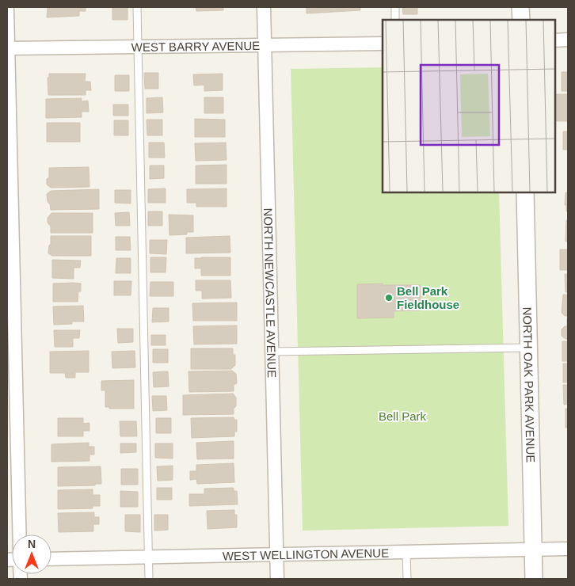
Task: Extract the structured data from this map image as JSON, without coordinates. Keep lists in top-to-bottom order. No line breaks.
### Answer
{"streets":{"street":["WEST BARRY AVENUE","NORTH NEWCASTLE AVENUE","NORTH OAK PARK AVENUE","WEST WELLINGTON AVENUE"]},"crossings":[["WEST BARRY AVENUE","NORTH NEWCASTLE AVENUE"],["NORTH NEWCASTLE AVENUE","WEST WELLINGTON AVENUE"],["NORTH OAK PARK AVENUE","WEST WELLINGTON AVENUE"]],"parks":["Bell Park"],"places":["Bell Park Fieldhouse"],"north":"top"}
